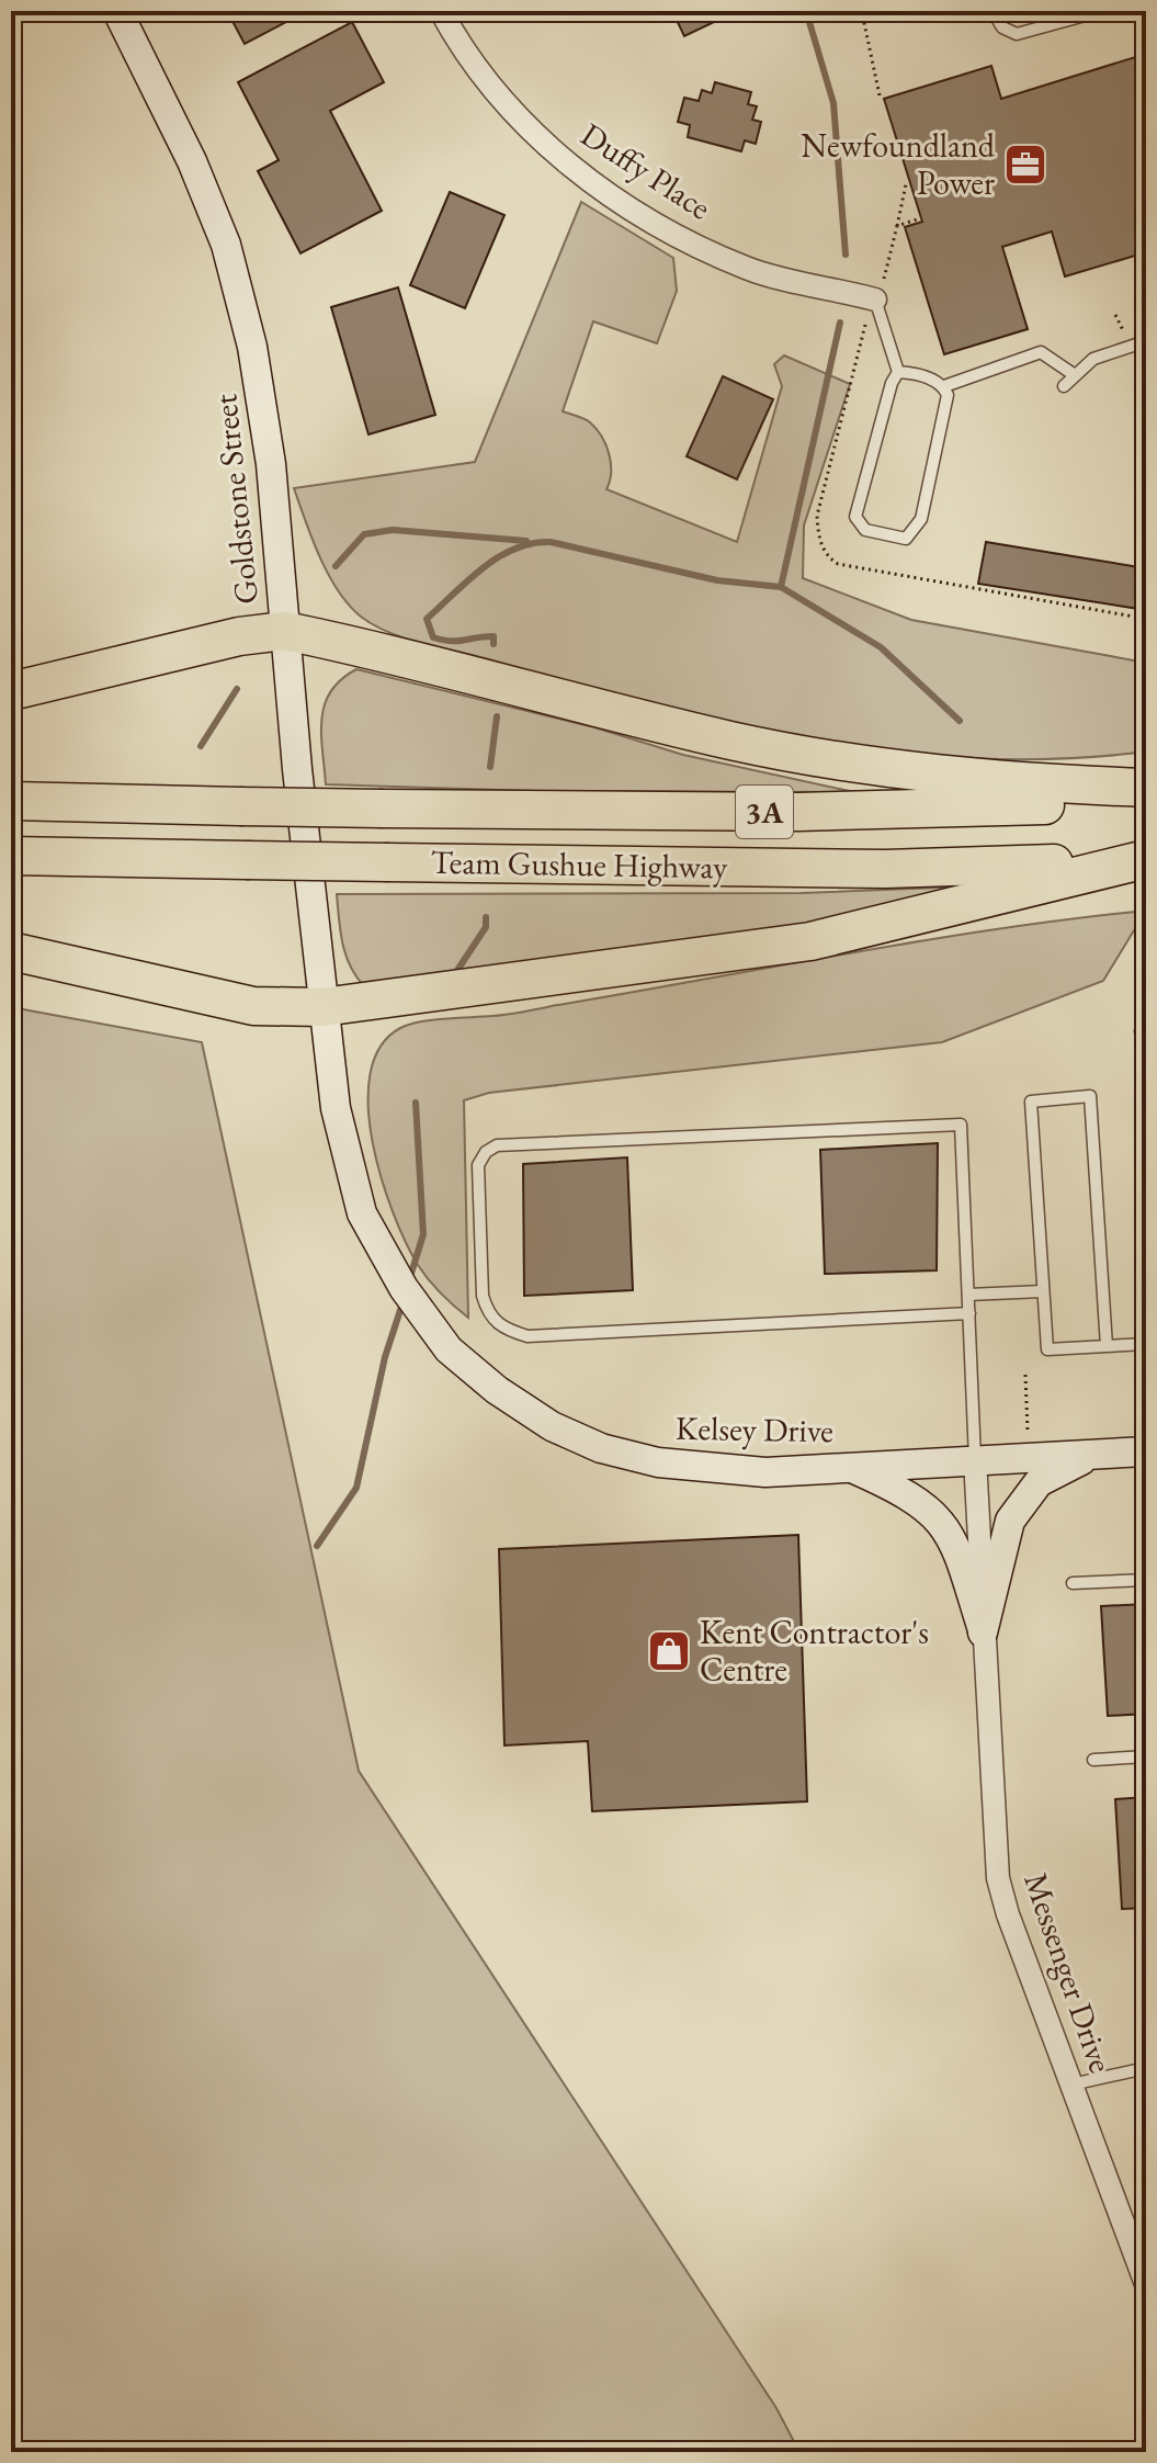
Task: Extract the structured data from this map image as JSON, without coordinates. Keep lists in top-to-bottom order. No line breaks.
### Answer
{"streets":{"highway":["3A","Team Gushue Highway"],"main road":["Goldstone Street","Kelsey Drive"],"street":["Duffy Place","Messenger Drive"]},"crossings":[["Goldstone Street","Kelsey Drive"],["Kelsey Drive","Messenger Drive"]],"places":{"office":["Newfoundland Power"],"shop":["Kent Contractor's Centre"]}}
